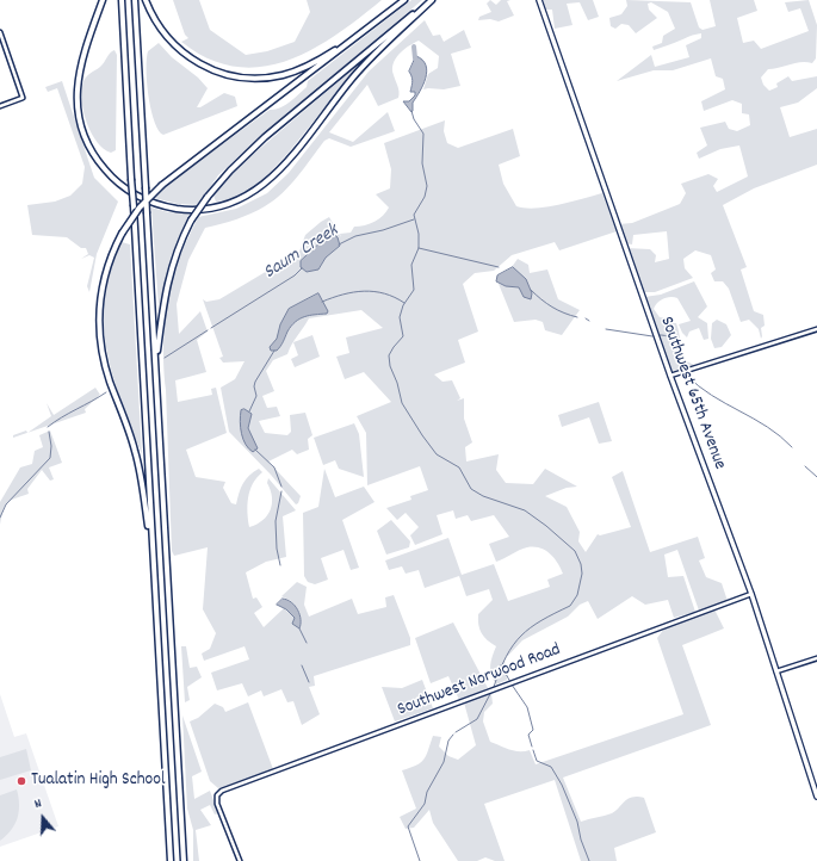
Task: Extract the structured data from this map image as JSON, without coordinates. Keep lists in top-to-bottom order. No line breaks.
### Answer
{"streets":{"main road":["Southwest 65th Avenue"],"street":["Southwest Norwood Road"]},"crossings":[["Southwest 65th Avenue","Southwest Norwood Road"]],"water":["Saum Creek"],"places":["Tualatin High School"],"north":"top"}
